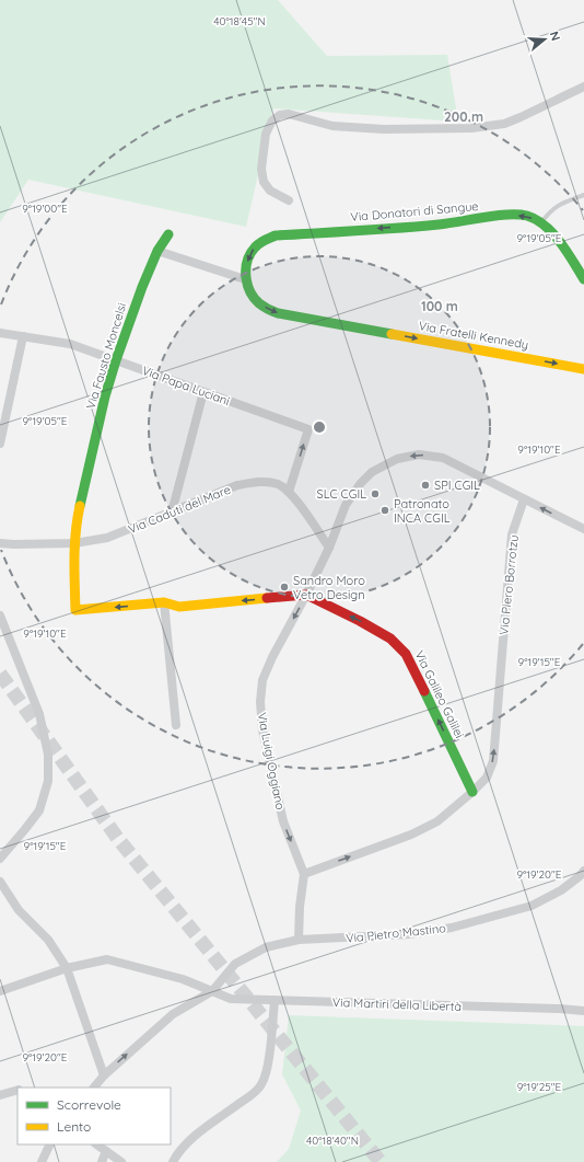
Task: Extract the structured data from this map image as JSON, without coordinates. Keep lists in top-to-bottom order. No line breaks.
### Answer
{"streets":{"street":["Via Donatori di Sangue","Via Fratelli Kennedy","Via Fausto Moncelsi","Via Papa Luciani","Via Caduti del Mare","Via Piero Borrotzu","Via Galileo Galilei","Via Luigi Oggiano","Via Pietro Mastino","Via Martiri della Libertà"]},"crossings":[["Via Donatori di Sangue","Via Fratelli Kennedy"],["Via Fausto Moncelsi","Via Papa Luciani"],["Via Fausto Moncelsi","Via Caduti del Mare"],["Via Papa Luciani","Via Caduti del Mare"],["Via Piero Borrotzu","Via Galileo Galilei"],["Via Piero Borrotzu","Via Luigi Oggiano"],["Via Galileo Galilei","Via Luigi Oggiano"],["Via Luigi Oggiano","Via Pietro Mastino"],["Via Pietro Mastino","Via Martiri della Libertà"]],"one_way":["Via Donatori di Sangue","Via Fratelli Kennedy","Via Piero Borrotzu","Via Galileo Galilei"],"places":["SPI CGIL","SLC CGIL","Patronato INCA CGIL","Sandro Moro Vetro Design"],"legend":["Scorrevole","Lento"],"north":"right","coordinates":["40°18'45\"N","9°19'00\"E","9°19'05\"E","9°19'10\"E","9°19'15\"E","9°19'20\"E","9°19'25\"E","40°18'40\"N"],"rings":["200 m","100 m"]}
